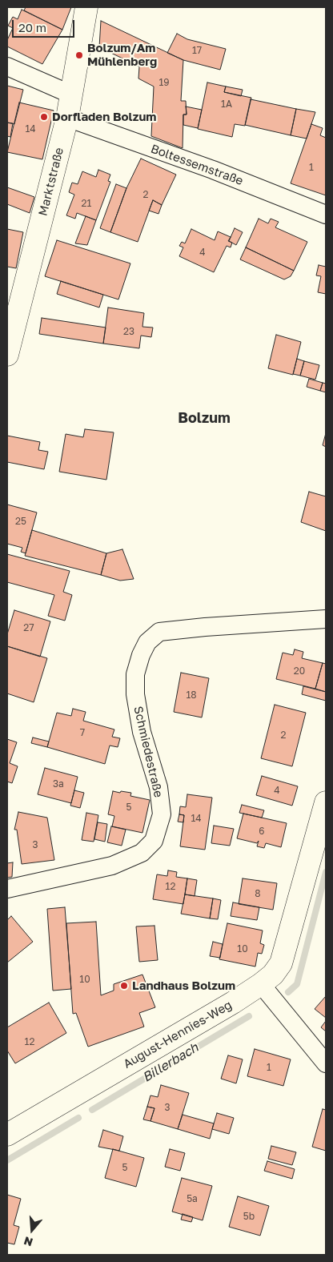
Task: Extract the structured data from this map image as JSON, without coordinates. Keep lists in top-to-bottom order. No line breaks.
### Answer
{"streets":{"main road":["Marktstraße","August-Hennies-Weg"],"street":["Boltessemstraße","Schmiedestraße"]},"crossings":[["Boltessemstraße","Marktstraße"]],"districts":["Bolzum"],"water":["Billerbach"],"places":["Bolzum/Am Mühlenberg","Dorfladen Bolzum","Landhaus Bolzum"],"house_numbers":["17","19","1A","14","1","2","21","4","23","25","27","20","18","7","2","3a","4","5","14","6","3","12","8","10","10","12","1","3","5","5a","5b"],"scale_bar":"20 m","north":"bottom"}
